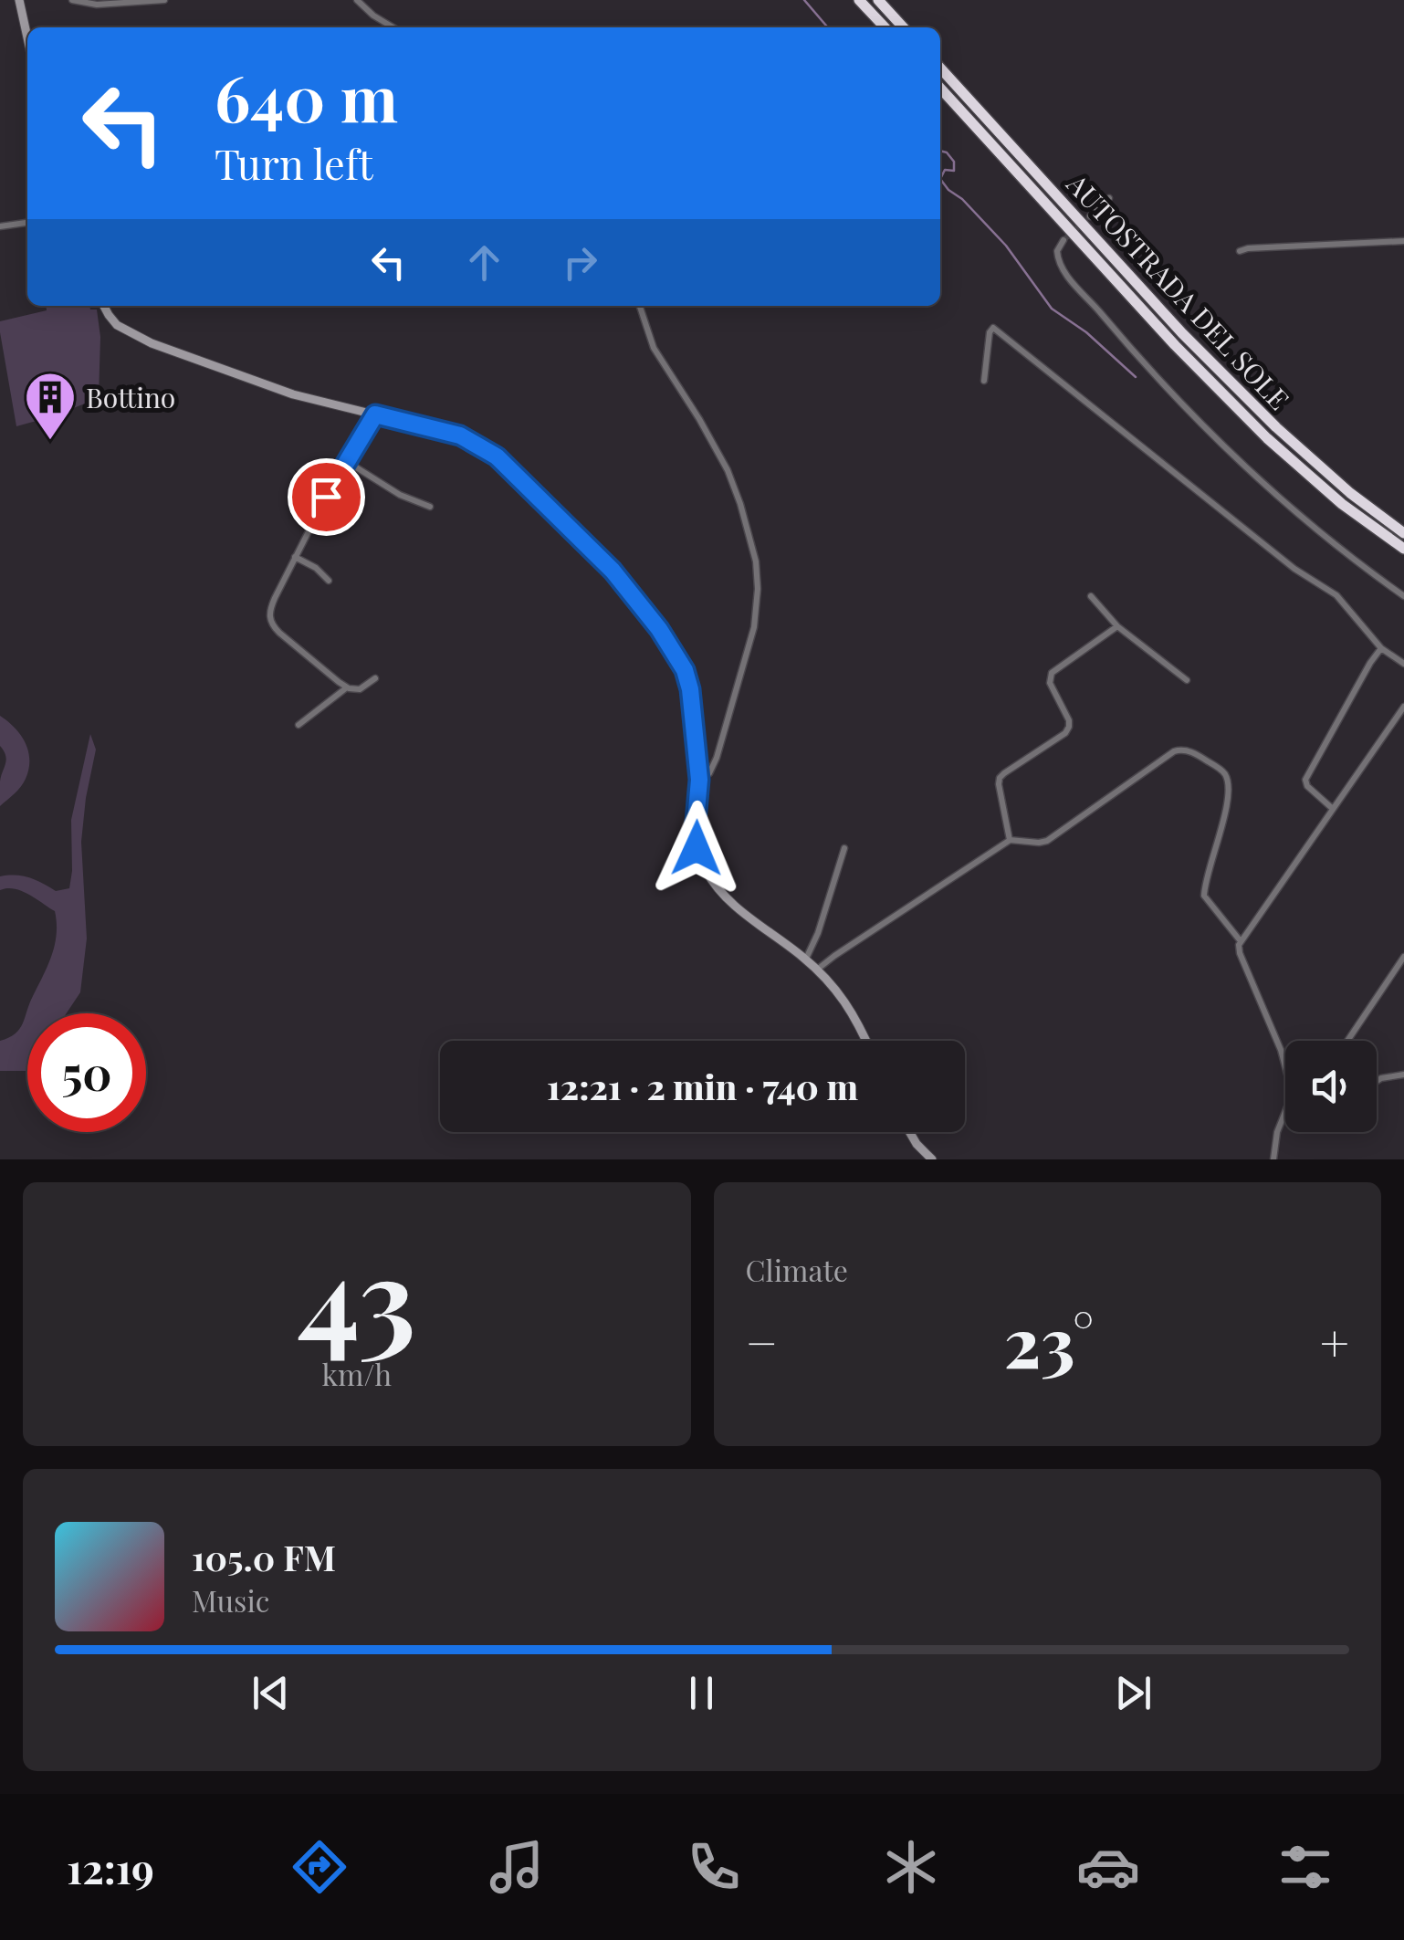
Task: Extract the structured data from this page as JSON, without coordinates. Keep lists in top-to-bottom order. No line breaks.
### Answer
{"streets":{"highway":["AUTOSTRADA DEL SOLE"]},"places":{"building":["Bottino"]},"page":{"turn":["640 m","Turn left"],"limit":"50","trip":"12:21 · 2 min · 740 m","tile":[["43","km/h"],"Climate"],"heat":["−","23°","+"],"song":["105.0 FM","Music"],"tabs":"12:19"}}
